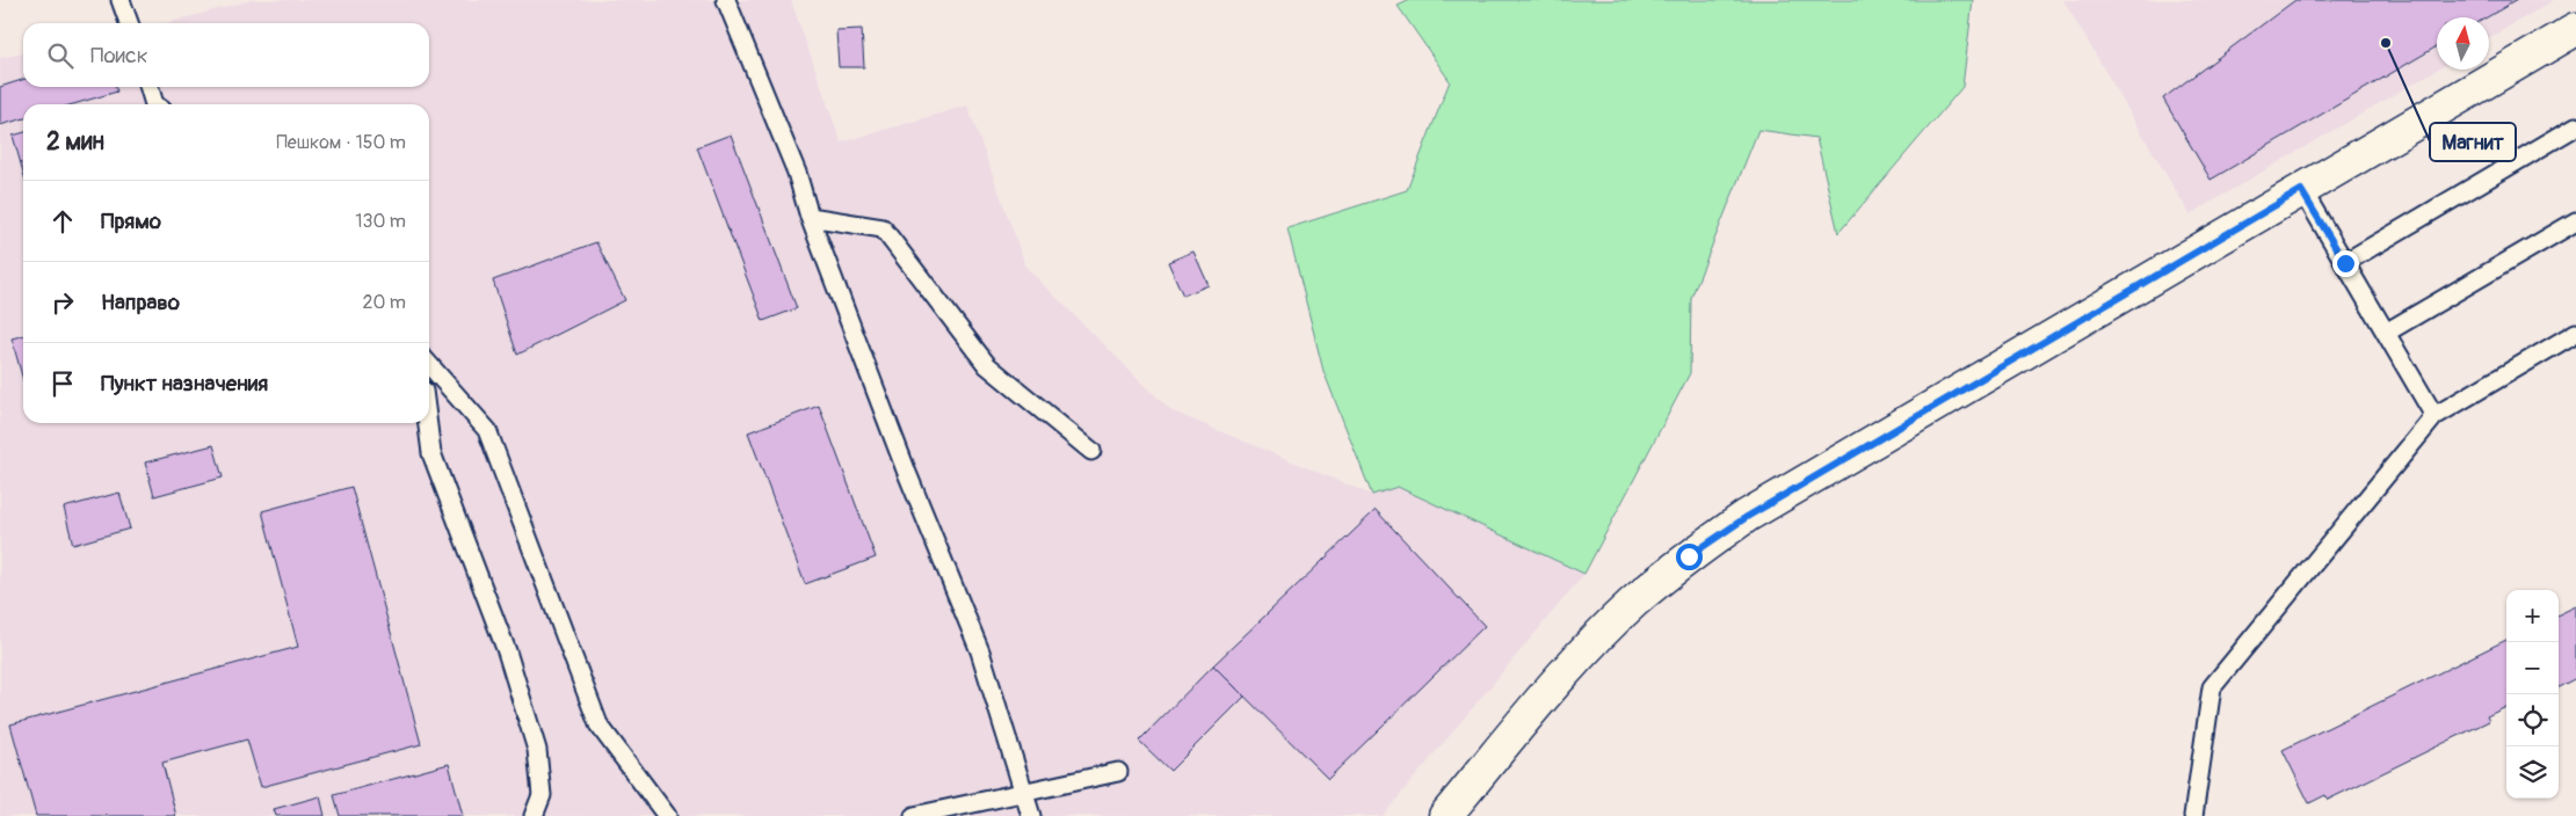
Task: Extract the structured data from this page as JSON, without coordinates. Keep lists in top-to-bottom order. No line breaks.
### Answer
{"places":["Магнит"],"north":"top","page":{"search":"Поиск","heading":["2 мин","Пешком · 150 m"],"list":[["Прямо","130 m"],["Направо","20 m"],"Пункт назначения"],"map_buttons":["+","−"]}}
